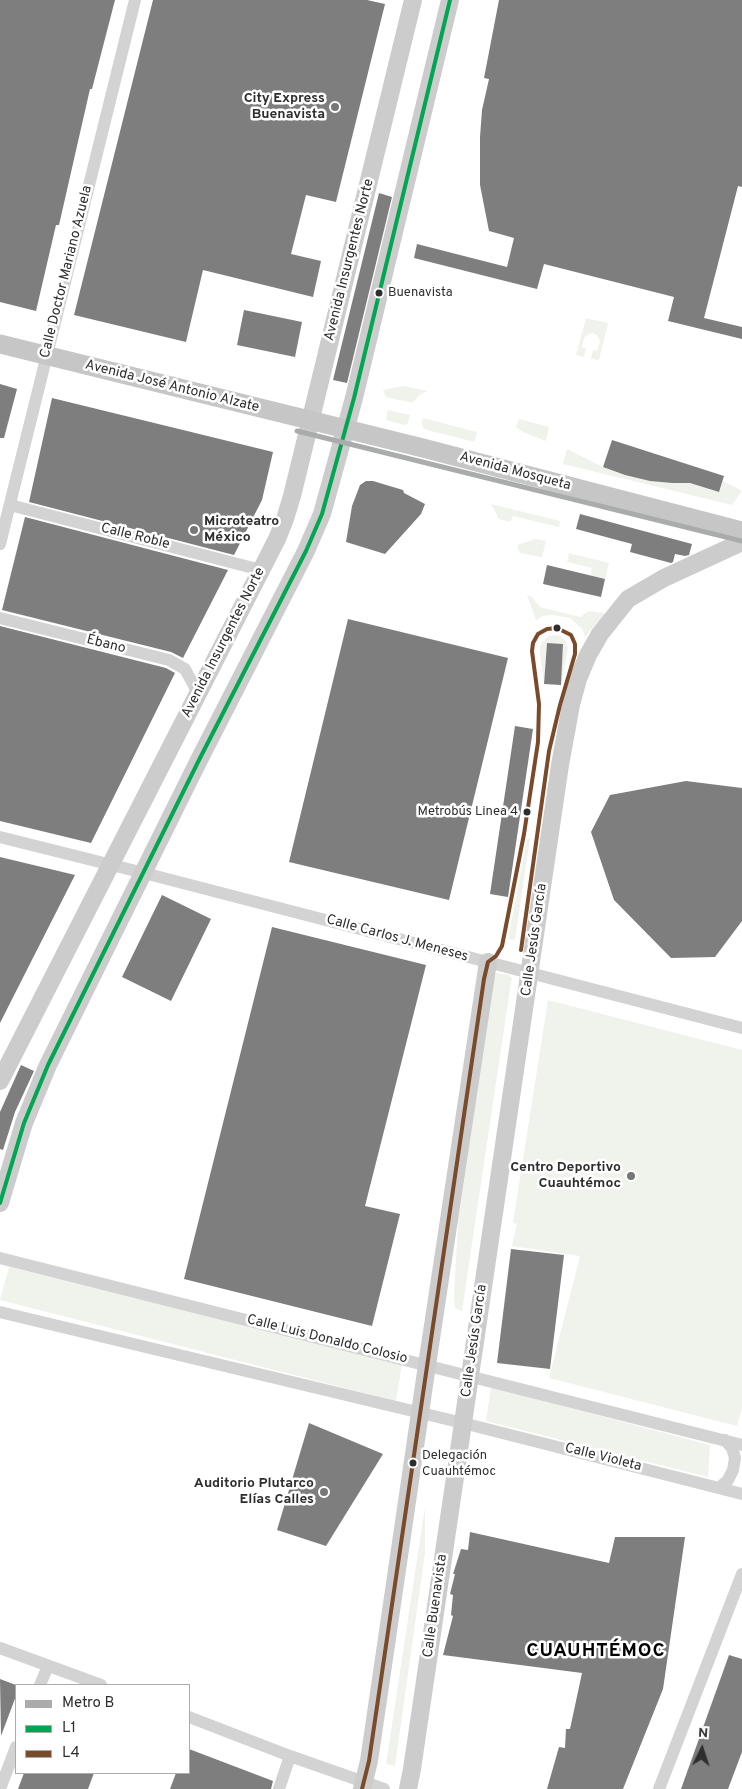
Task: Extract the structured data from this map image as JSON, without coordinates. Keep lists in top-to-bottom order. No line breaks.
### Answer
{"streets":{"main road":["Avenida Insurgentes Norte","Avenida José Antonio Alzate","Avenida Mosqueta","Calle Jesús García","Calle Buenavista"],"street":["Calle Doctor Mariano Azuela","Calle Roble","Ébano","Calle Carlos J. Meneses","Calle Luis Donaldo Colosio","Calle Violeta"]},"crossings":[["Avenida Insurgentes Norte","Avenida José Antonio Alzate"],["Avenida Insurgentes Norte","Calle Roble"],["Avenida Insurgentes Norte","Ébano"],["Avenida Insurgentes Norte","Calle Carlos J. Meneses"],["Calle Doctor Mariano Azuela","Avenida José Antonio Alzate"],["Calle Doctor Mariano Azuela","Calle Roble"],["Avenida José Antonio Alzate","Avenida Mosqueta"],["Calle Carlos J. Meneses","Calle Jesús García"],["Calle Jesús García","Calle Luis Donaldo Colosio"],["Calle Jesús García","Calle Violeta"],["Calle Jesús García","Calle Buenavista"],["Calle Violeta","Calle Buenavista"]],"districts":["CUAUHTÉMOC"],"places":["City Express Buenavista","Buenavista","Microteatro México","Metrobús Linea 4","Centro Deportivo Cuauhtémoc","Delegación Cuauhtémoc","Auditorio Plutarco Elías Calles"],"lines":["transit line L1","metro line B","transit line L4"],"legend":["Metro B","L1","L4"],"north":"top"}
